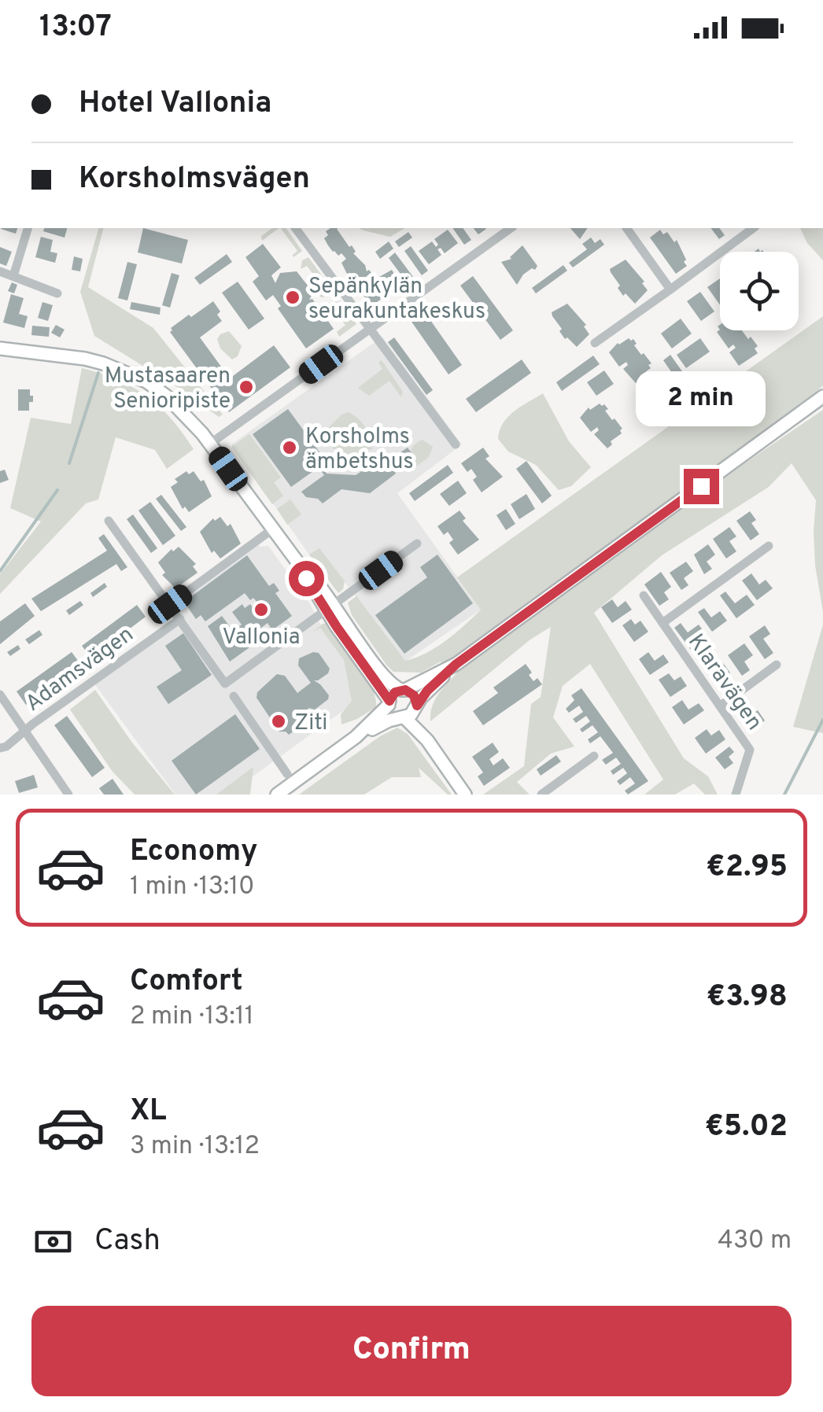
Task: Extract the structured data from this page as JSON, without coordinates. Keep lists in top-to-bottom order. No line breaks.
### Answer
{"streets":{"street":["Adamsvägen","Klaravägen"]},"places":["Sepänkylän seurakuntakeskus","Mustasaaren Senioripiste","Korsholms ämbetshus","Vallonia","Ziti"],"page":{"status":"13:07","banner":["Hotel Vallonia","Korsholmsvägen"],"bubble":"2 min","list":[{"name":"Economy","note":"1 min · 13:10","value":"€2.95"},{"name":"Comfort","note":"2 min · 13:11","value":"€3.98"},{"name":"XL","note":"3 min · 13:12","value":"€5.02"}],"pay":["Cash","430 m"],"buttons":"Confirm"}}
